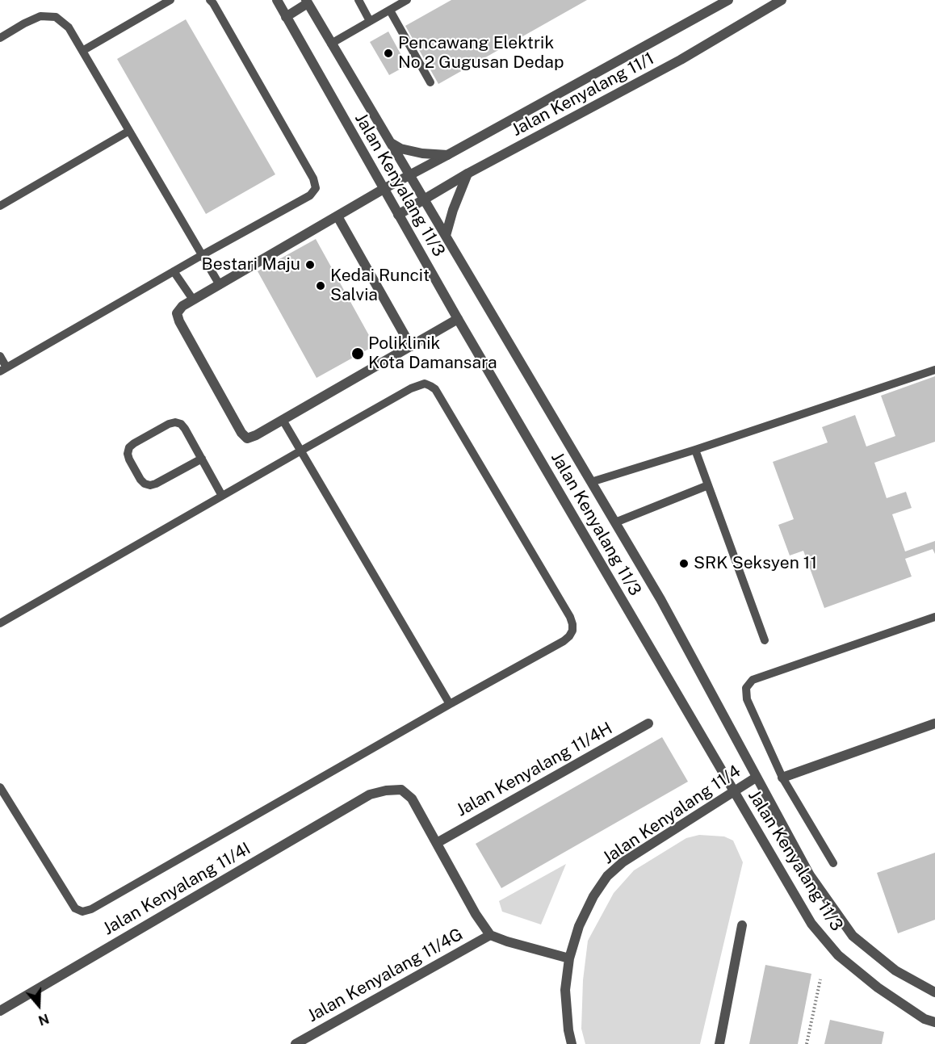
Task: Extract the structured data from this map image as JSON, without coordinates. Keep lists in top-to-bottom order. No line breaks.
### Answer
{"streets":{"street":["Jalan Kenyalang 11/1","Jalan Kenyalang 11/3","Jalan Kenyalang 11/4H","Jalan Kenyalang 11/4","Jalan Kenyalang 11/4I","Jalan Kenyalang 11/4G"]},"crossings":[["Jalan Kenyalang 11/1","Jalan Kenyalang 11/3"],["Jalan Kenyalang 11/3","Jalan Kenyalang 11/4"],["Jalan Kenyalang 11/4H","Jalan Kenyalang 11/4I"],["Jalan Kenyalang 11/4I","Jalan Kenyalang 11/4G"]],"places":["Pencawang Elektrik No 2 Gugusan Dedap","Bestari Maju","Kedai Runcit Salvia","Poliklinik Kota Damansara","SRK Seksyen 11"],"north":"bottom"}
